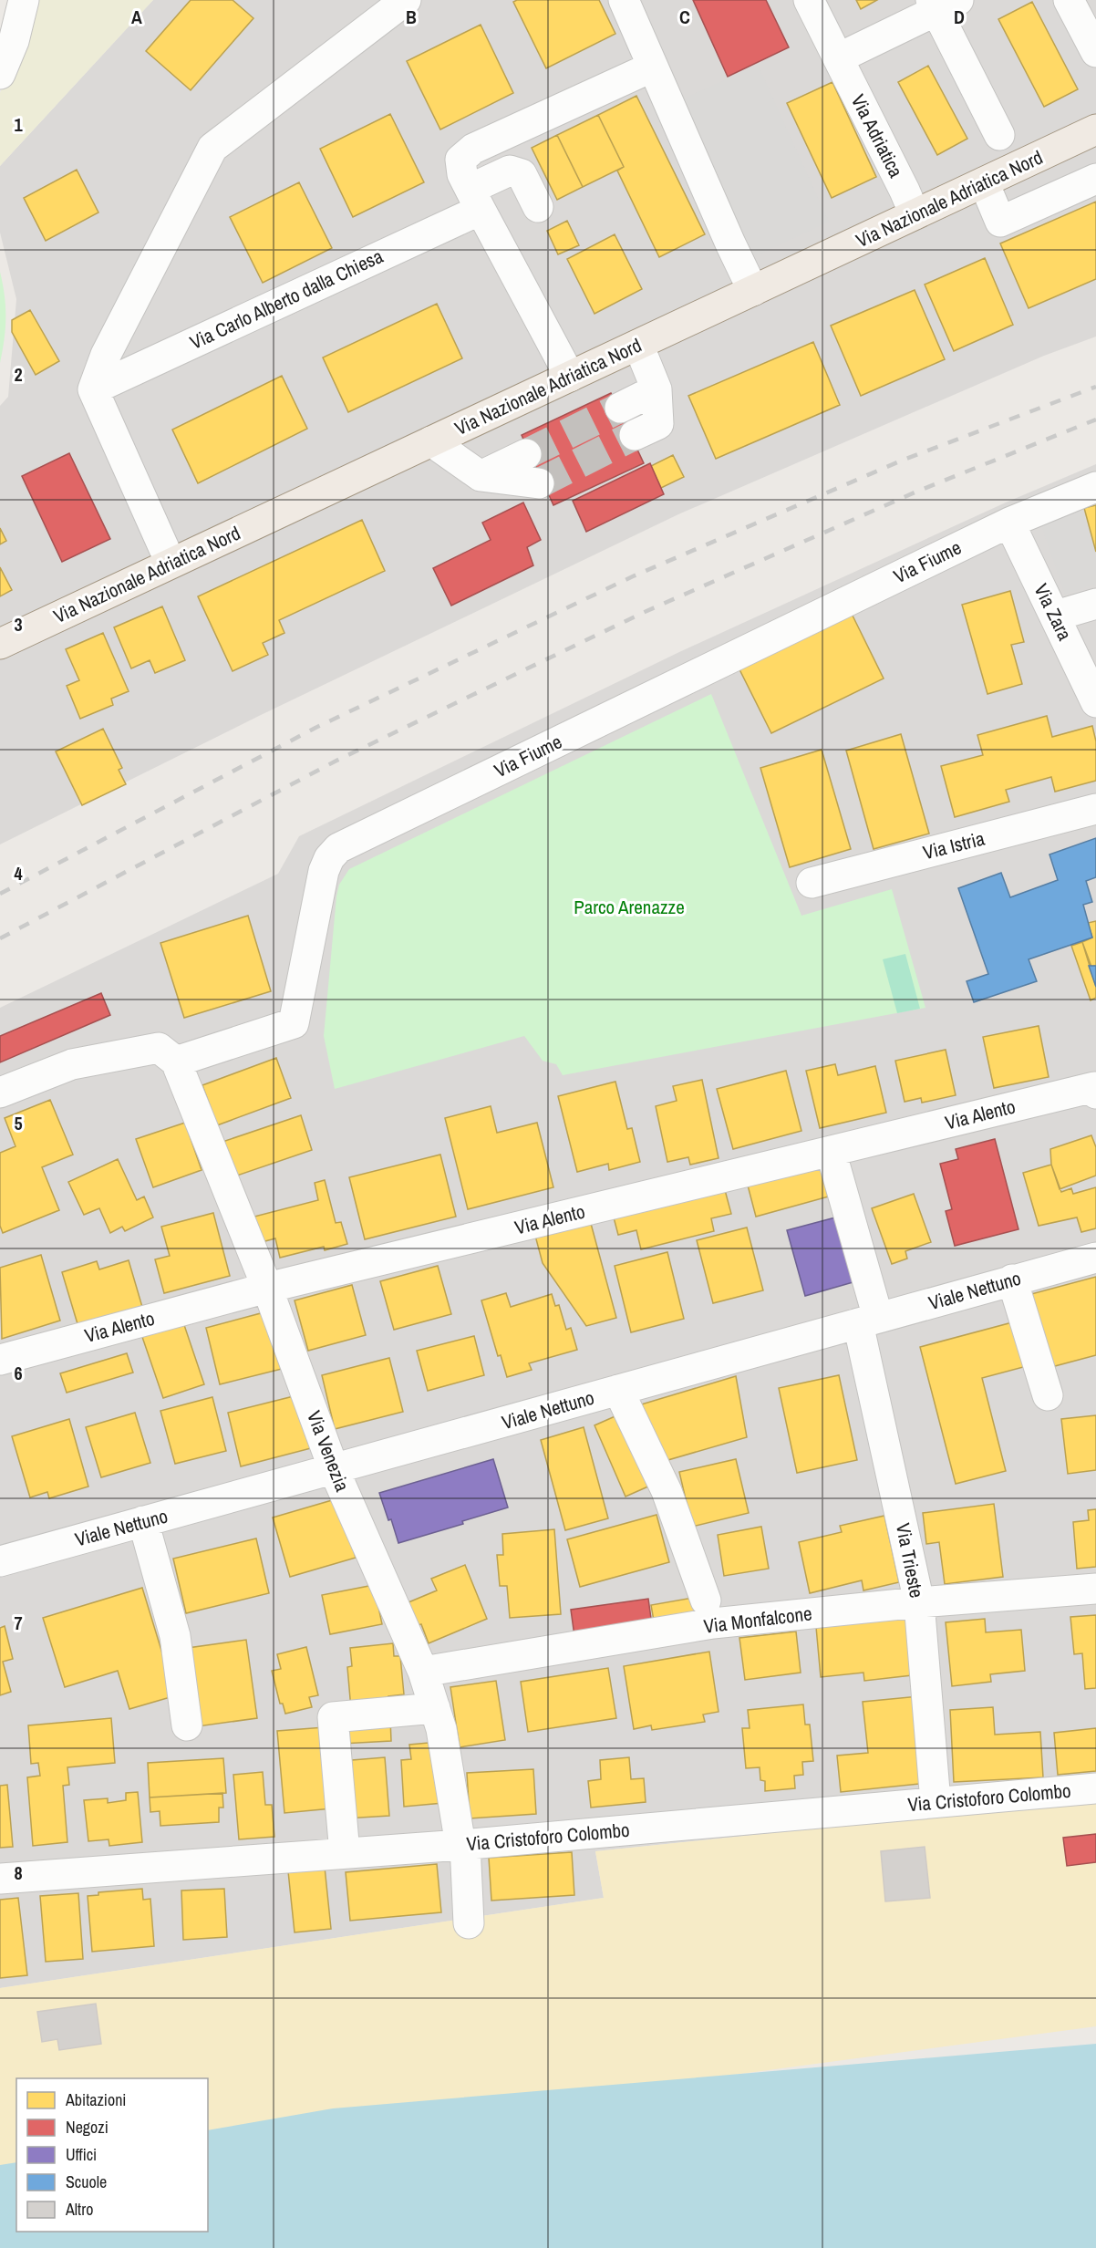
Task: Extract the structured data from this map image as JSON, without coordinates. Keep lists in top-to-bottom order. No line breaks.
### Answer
{"streets":{"main road":["Via Nazionale Adriatica Nord"],"street":["Via Adriatica","Via Carlo Alberto dalla Chiesa","Via Fiume","Via Zara","Via Istria","Via Alento","Viale Nettuno","Via Venezia","Via Trieste","Via Monfalcone","Via Cristoforo Colombo"]},"crossings":[["Via Adriatica","Via Nazionale Adriatica Nord"],["Via Fiume","Via Zara"],["Via Fiume","Via Venezia"],["Via Alento","Via Venezia"],["Via Alento","Via Trieste"],["Viale Nettuno","Via Venezia"],["Viale Nettuno","Via Trieste"],["Via Venezia","Via Monfalcone"],["Via Venezia","Via Cristoforo Colombo"],["Via Trieste","Via Monfalcone"],["Via Trieste","Via Cristoforo Colombo"]],"parks":["Parco Arenazze"],"legend":["Abitazioni","Negozi","Uffici","Scuole","Altro"],"grid":{"columns":["A","B","C","D"],"rows":["1","2","3","4","5","6","7","8"]}}
